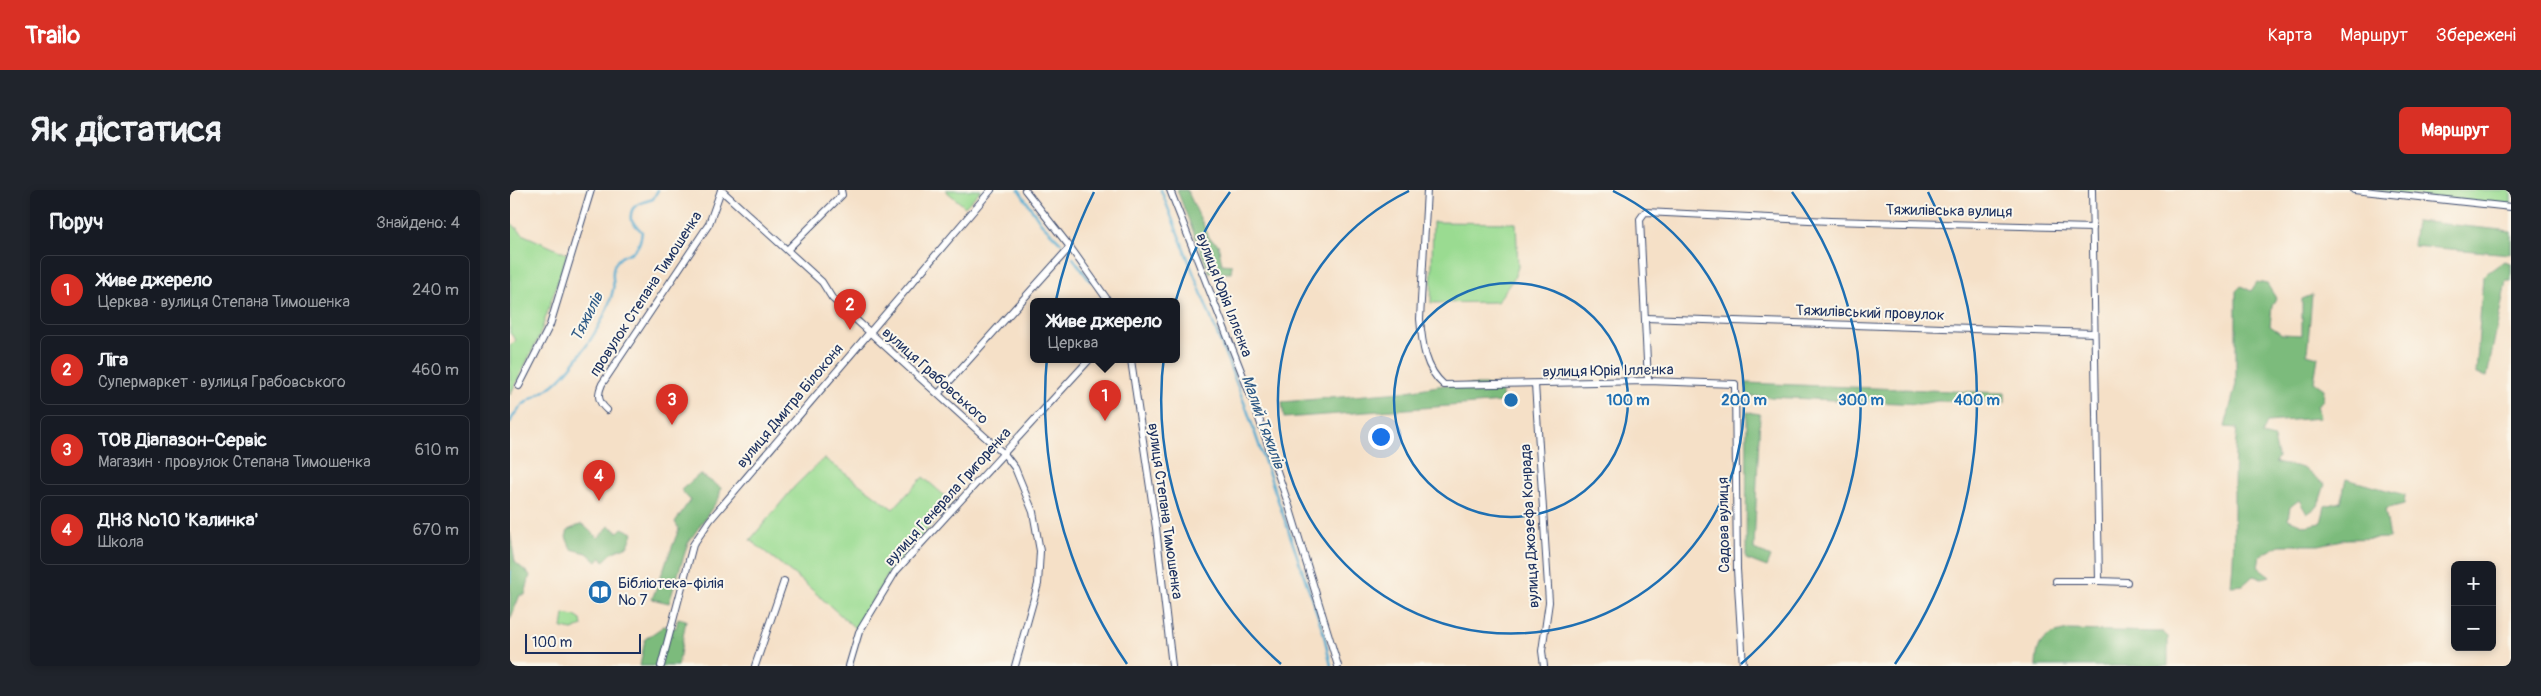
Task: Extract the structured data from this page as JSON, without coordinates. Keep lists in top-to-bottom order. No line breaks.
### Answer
{"streets":{"street":["Тяжилівська вулиця","провулок Степана Тимошенка","вулиця Юрія Іллєнка","Тяжилівський провулок","вулиця Грабовського","вулиця Дмитра Білоконя","вулиця Генерала Григоренка","вулиця Степана Тимошенка","Садова вулиця","вулиця Джозефа Конрада"]},"crossings":[["Тяжилівська вулиця","вулиця Юрія Іллєнка"],["Тяжилівська вулиця","Тяжилівський провулок"],["провулок Степана Тимошенка","вулиця Грабовського"],["вулиця Юрія Іллєнка","Садова вулиця"],["вулиця Юрія Іллєнка","вулиця Джозефа Конрада"],["вулиця Грабовського","вулиця Дмитра Білоконя"],["вулиця Грабовського","вулиця Генерала Григоренка"]],"water":["Тяжилів","Малий Тяжилів"],"places":{"library":["Бібліотека-філія № 7"]},"scale_bar":"100 m","page":{"header":"Trailo","nav":["Карта","Маршрут","Збережені"],"buttons":"Маршрут","title":"Як дістатися","heading":["Поруч","Знайдено: 4"],"list":[{"mark":"1","name":"Живе джерело","note":"Церква · вулиця Степана Тимошенка","value":"240 m"},{"mark":"2","name":"Ліга","note":"Супермаркет · вулиця Грабовського","value":"460 m"},{"mark":"3","name":"ТОВ Діапазон-Сервіс","note":"Магазин · провулок Степана Тимошенка","value":"610 m"},{"mark":"4","name":"ДНЗ №10 'Калинка'","note":"Школа","value":"670 m"}],"pins":["2","1","3","4"],"popup":["Живе джерело","Церква"],"map_buttons":["+","−"],"scale":"100 m"},"rings":["100 m","200 m","300 m","400 m"]}
